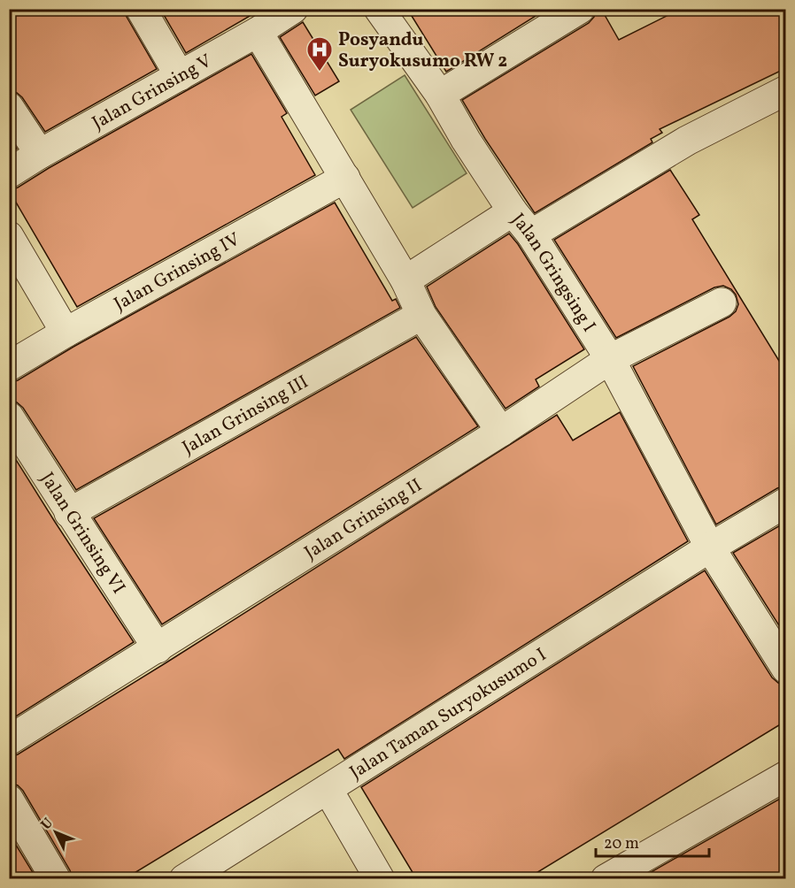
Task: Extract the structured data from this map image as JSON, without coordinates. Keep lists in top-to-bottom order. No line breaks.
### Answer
{"streets":{"street":["Jalan Grinsing V","Jalan Grinsing IV","Jalan Gringsing I","Jalan Grinsing III","Jalan Grinsing II","Jalan Grinsing VI","Jalan Taman Suryokusumo I"]},"crossings":[["Jalan Gringsing I","Jalan Grinsing II"],["Jalan Gringsing I","Jalan Taman Suryokusumo I"],["Jalan Grinsing III","Jalan Grinsing VI"],["Jalan Grinsing II","Jalan Grinsing VI"]],"places":{"hospital":["Posyandu Suryokusumo RW 2"]},"scale_bar":"20 m","north":"top left"}
